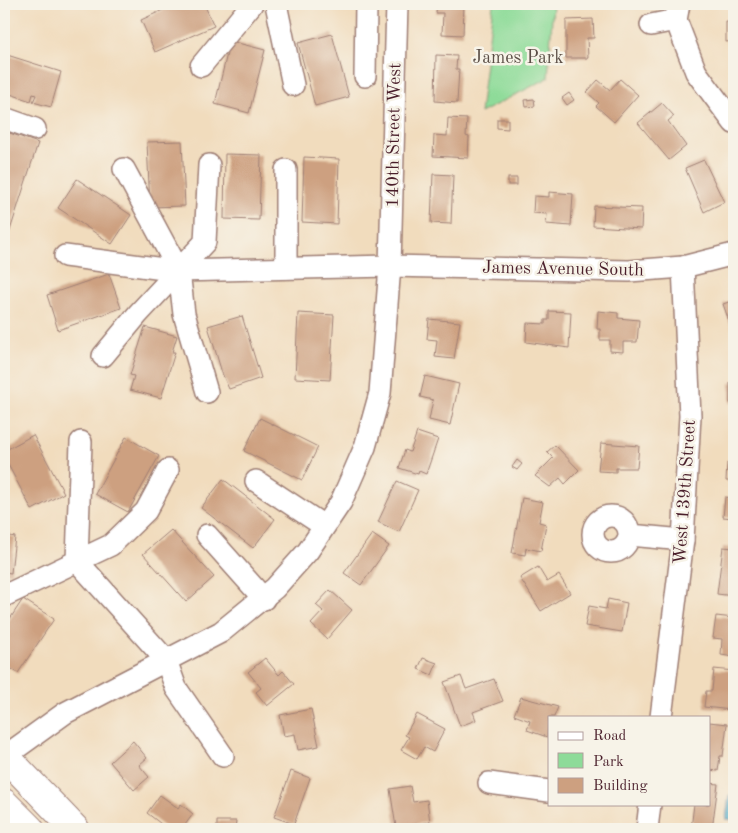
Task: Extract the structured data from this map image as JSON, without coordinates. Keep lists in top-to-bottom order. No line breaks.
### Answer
{"streets":{"street":["140th Street West","James Avenue South","West 139th Street"]},"crossings":[["140th Street West","James Avenue South"],["James Avenue South","West 139th Street"]],"parks":["James Park"],"legend":["Road","Park","Building"]}
